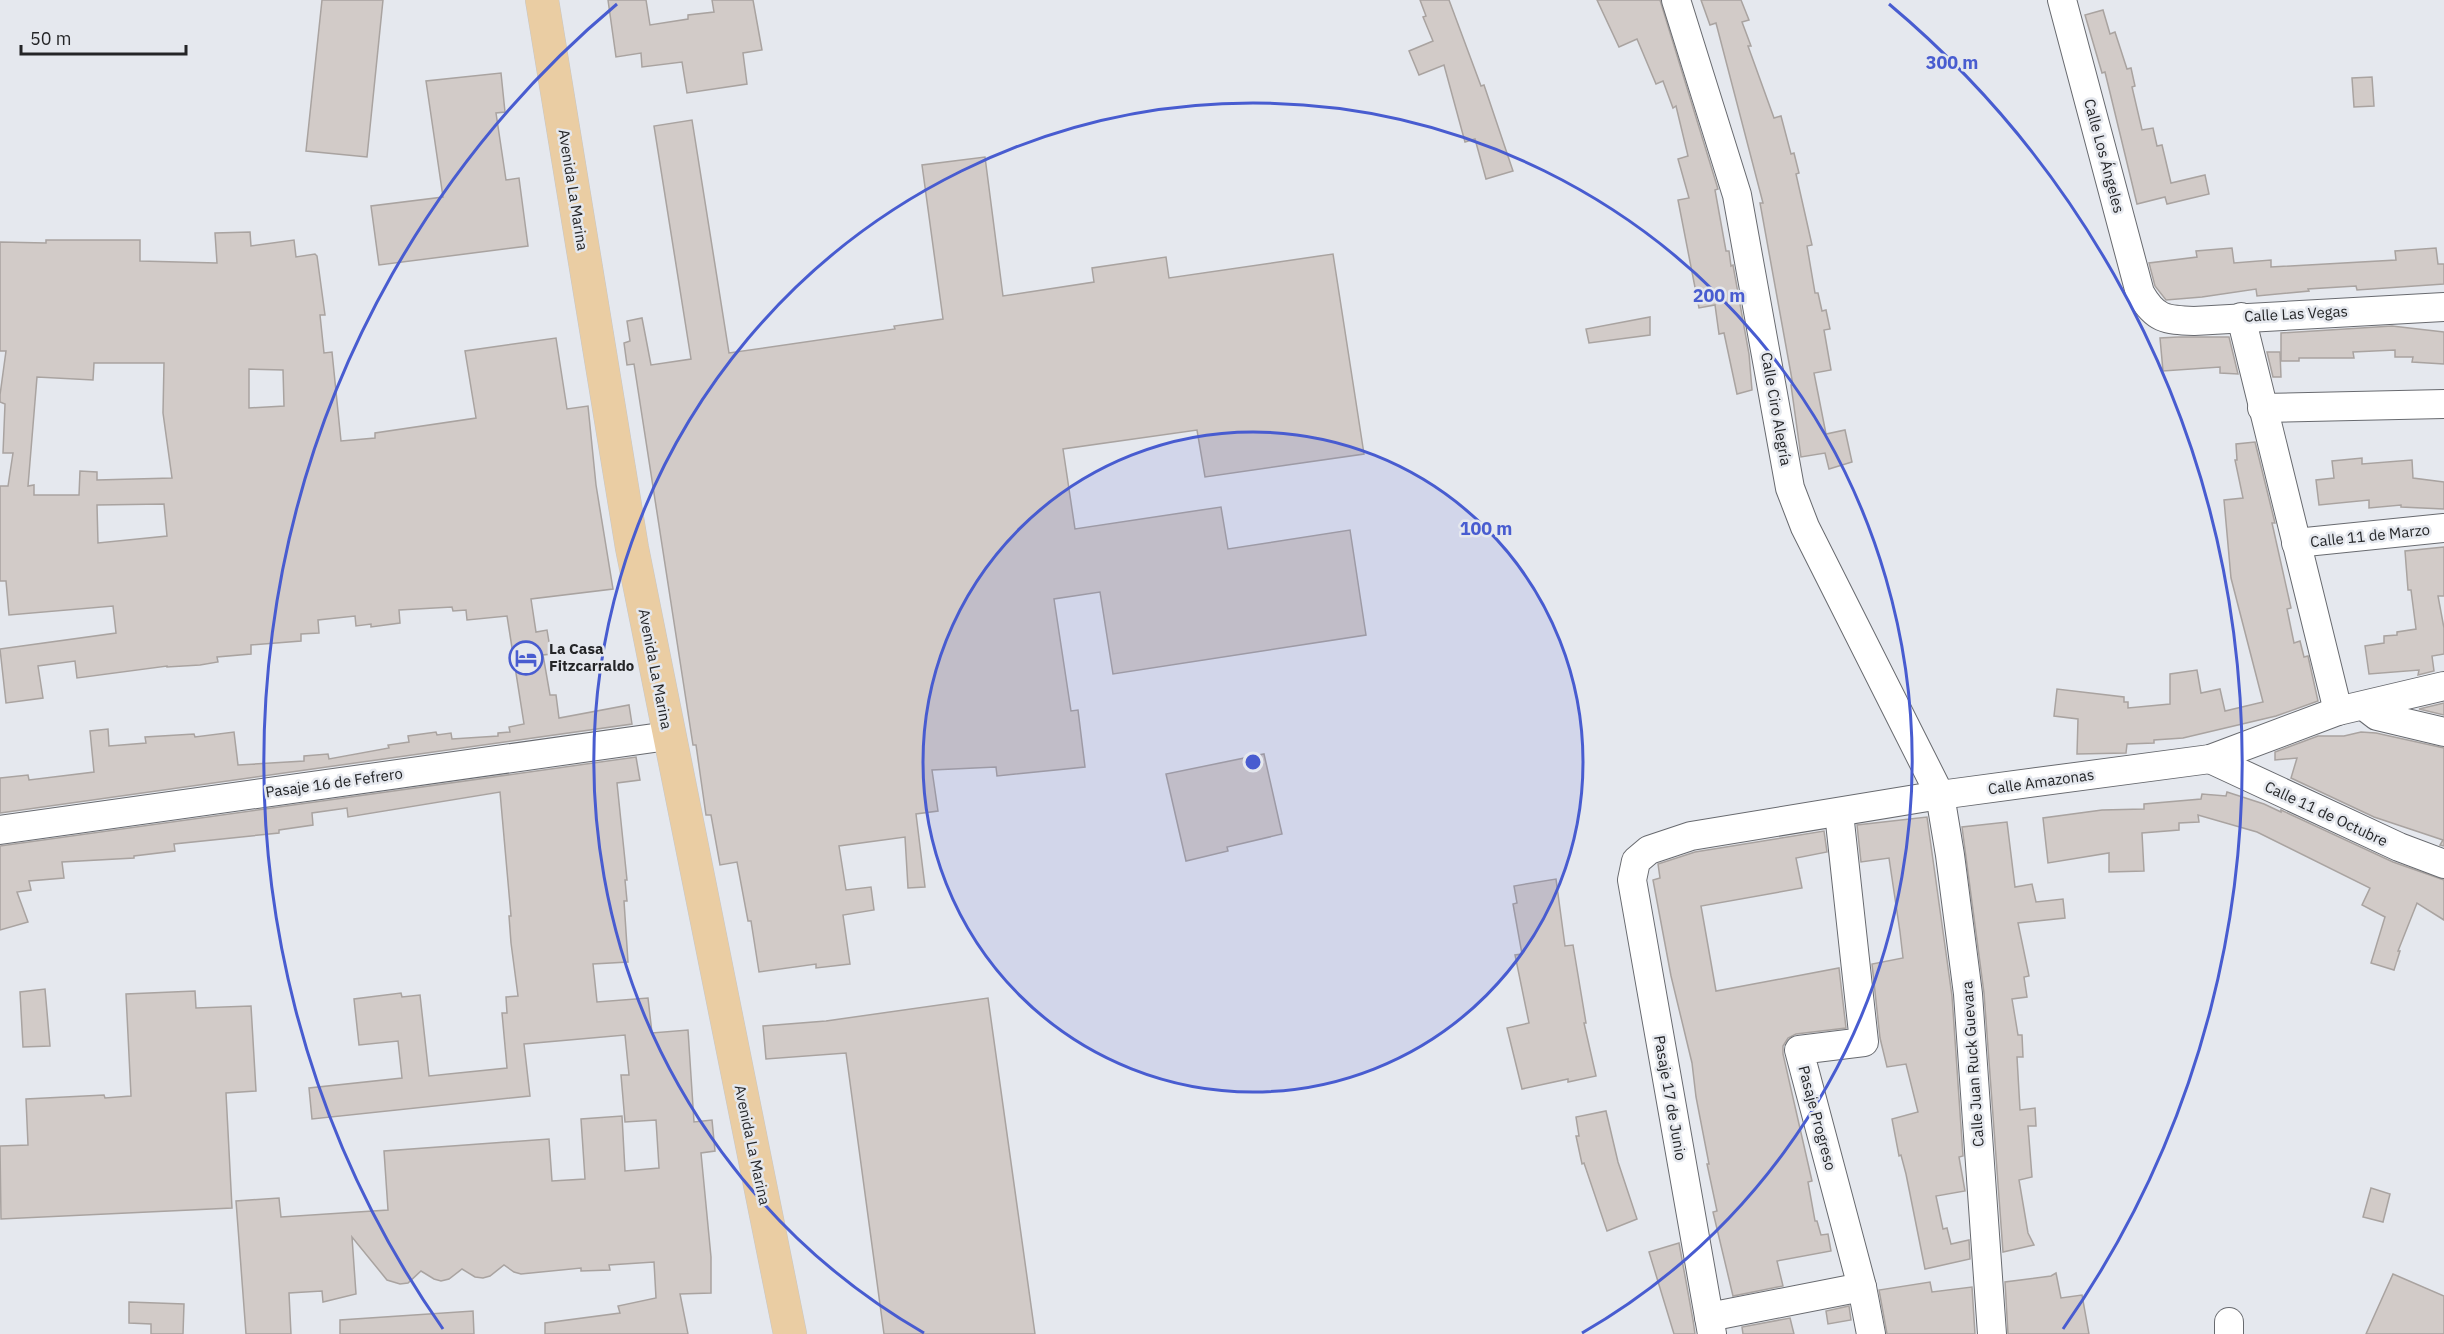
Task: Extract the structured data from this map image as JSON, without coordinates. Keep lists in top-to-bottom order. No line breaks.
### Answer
{"streets":{"main road":["Avenida La Marina"],"street":["Calle Los Ángeles","Calle Las Vegas","Calle Ciro Alegría","Calle 11 de Marzo","Calle Amazonas","Pasaje 16 de Fefrero","Calle 11 de Octubre","Calle Juan Ruck Guevara","Pasaje 17 de Junio","Pasaje Progreso"]},"crossings":[["Calle Los Ángeles","Calle Las Vegas"],["Avenida La Marina","Pasaje 16 de Fefrero"],["Calle Ciro Alegría","Calle Amazonas"],["Calle Ciro Alegría","Calle Juan Ruck Guevara"],["Calle Amazonas","Calle 11 de Octubre"],["Calle Amazonas","Calle Juan Ruck Guevara"],["Calle Amazonas","Pasaje 17 de Junio"],["Calle Amazonas","Pasaje Progreso"]],"places":{"hotel":["La Casa Fitzcarraldo"]},"scale_bar":"50 m","rings":["300 m","200 m","100 m"]}
